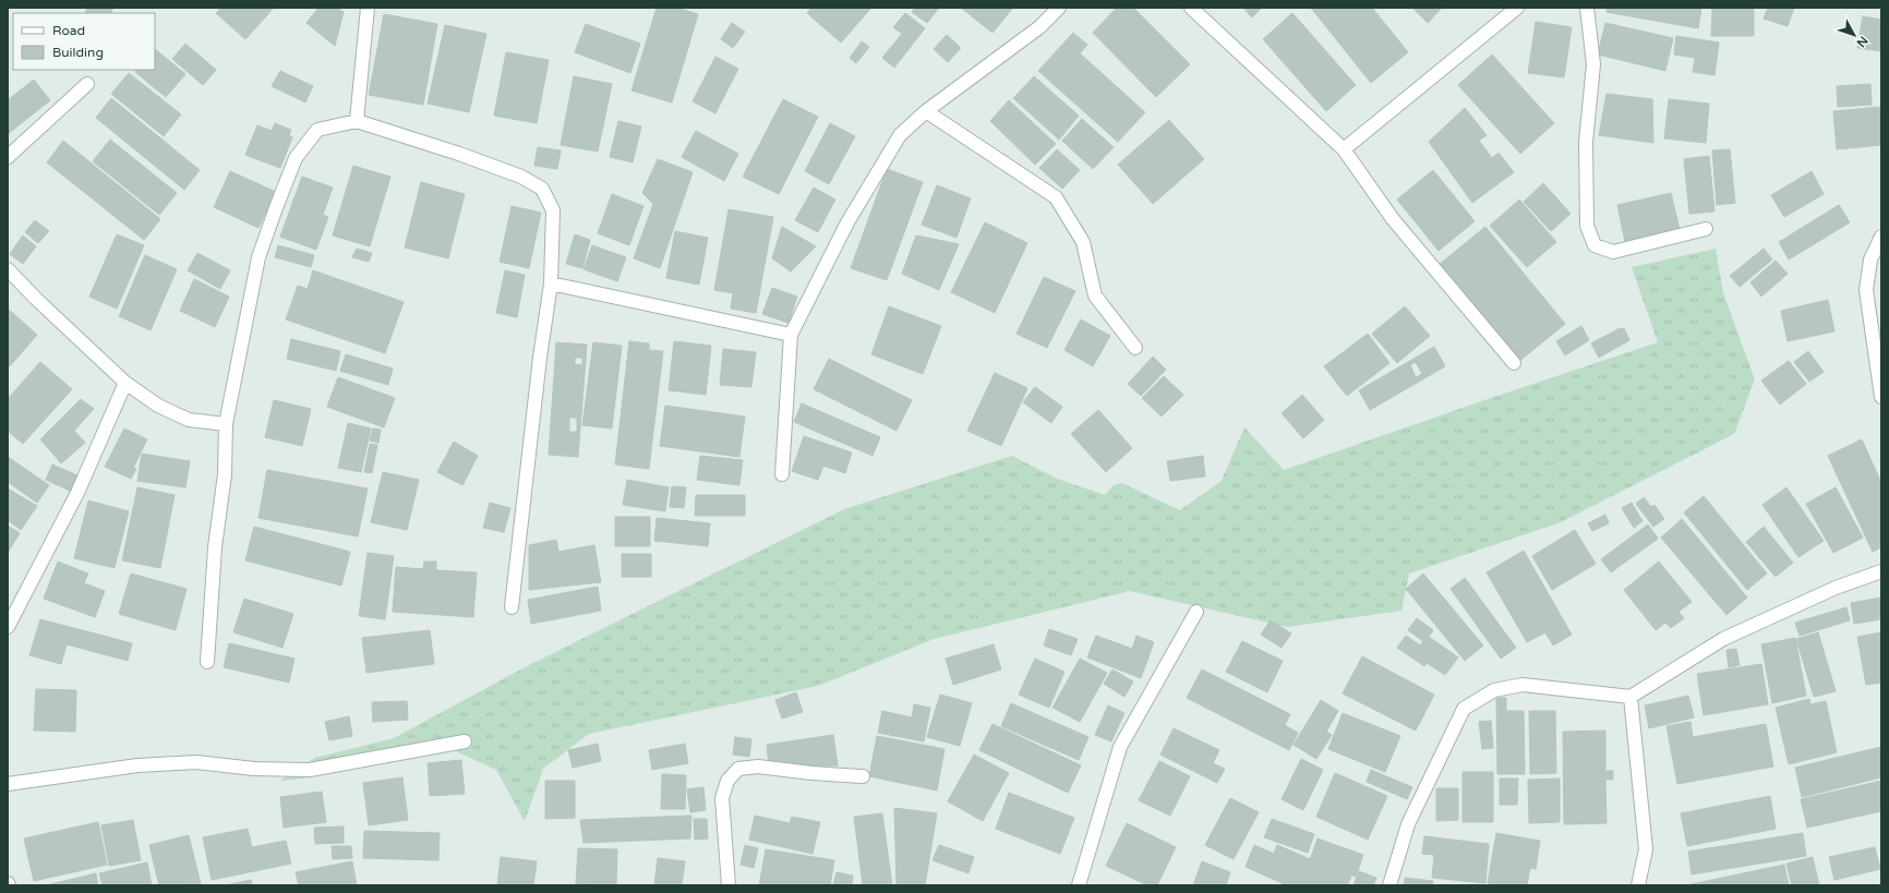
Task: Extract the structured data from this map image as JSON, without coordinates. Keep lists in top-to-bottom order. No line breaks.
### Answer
{"legend":["Road","Building"],"north":"bottom right"}
